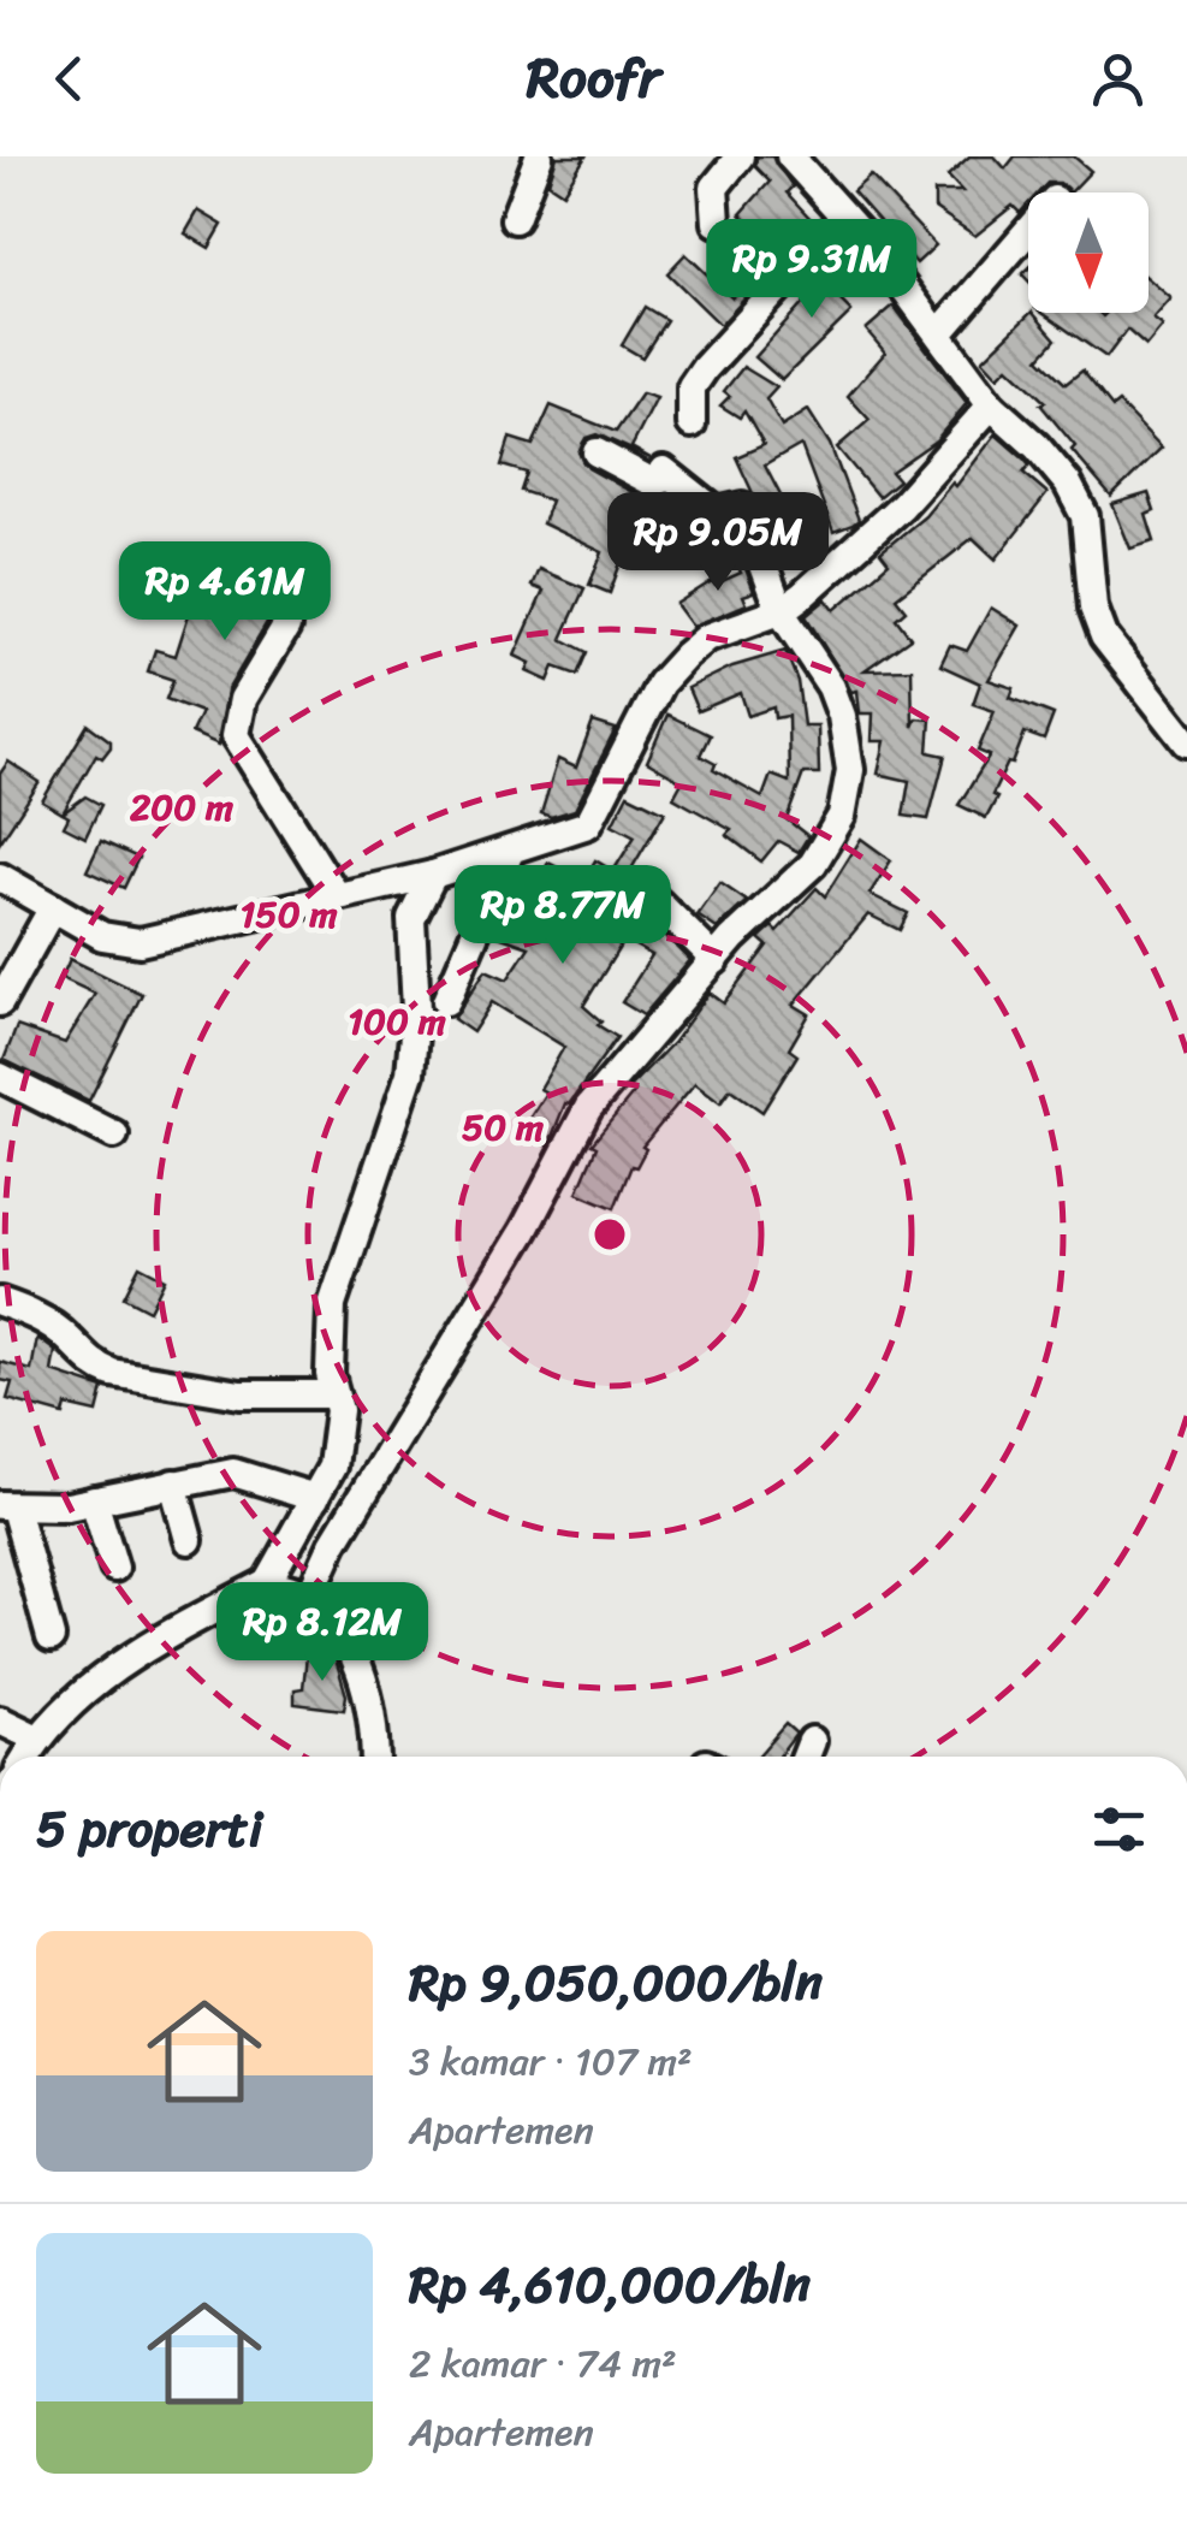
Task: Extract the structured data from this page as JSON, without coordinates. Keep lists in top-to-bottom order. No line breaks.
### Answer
{"north":"bottom","page":{"header":"Roofr","price":["Rp 9.31M","Rp 9.05M","Rp 4.61M","Rp 8.77M","Rp 8.12M"],"heading":"5 properti","list":[{"name":"Rp 9,050,000/bln","note":"3 kamar · 107 m² · Apartemen"},{"name":"Rp 4,610,000/bln","note":"2 kamar · 74 m² · Apartemen"}]},"rings":["200 m","150 m","100 m","50 m"]}
